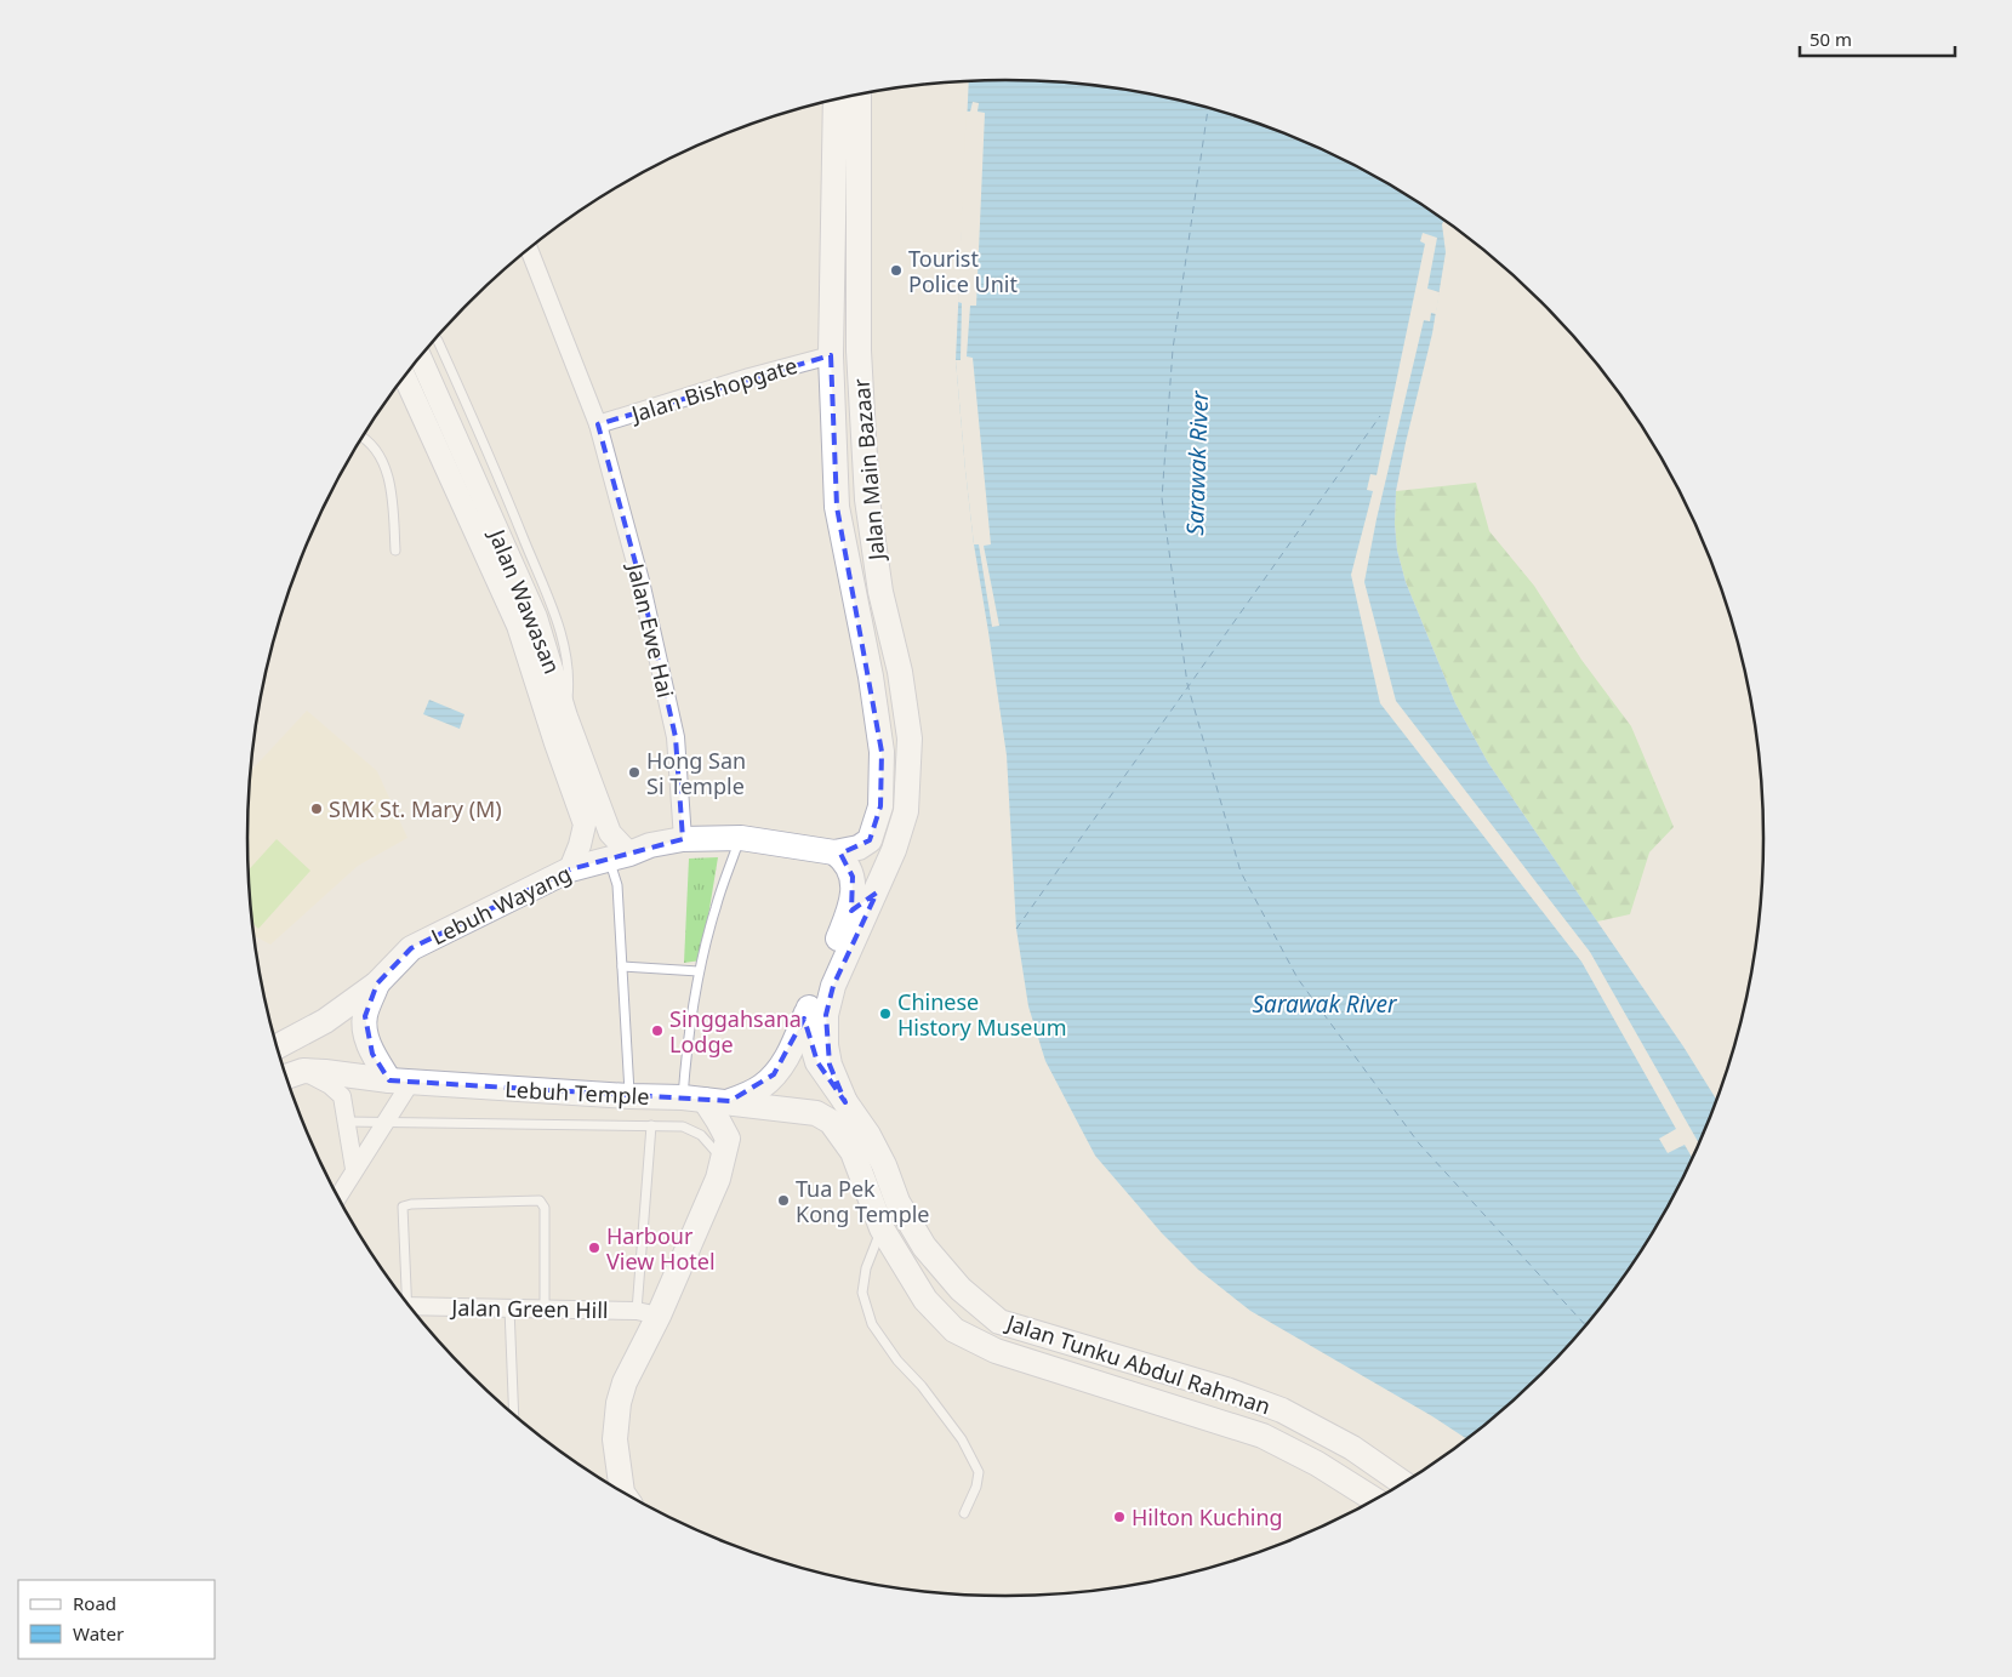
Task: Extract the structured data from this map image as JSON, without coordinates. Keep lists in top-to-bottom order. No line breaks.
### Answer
{"streets":{"main road":["Jalan Main Bazaar","Lebuh Wayang","Lebuh Temple","Jalan Tunku Abdul Rahman"],"street":["Jalan Bishopgate","Jalan Wawasan","Jalan Ewe Hai","Jalan Green Hill"]},"crossings":[["Jalan Bishopgate","Jalan Main Bazaar"],["Jalan Bishopgate","Jalan Ewe Hai"],["Jalan Main Bazaar","Lebuh Wayang"],["Jalan Main Bazaar","Jalan Tunku Abdul Rahman"],["Jalan Wawasan","Lebuh Wayang"],["Jalan Ewe Hai","Lebuh Wayang"],["Lebuh Temple","Jalan Tunku Abdul Rahman"]],"water":["Sarawak River"],"places":["Tourist Police Unit","Hong San Si Temple","SMK St. Mary (M)","Chinese History Museum","Singgahsana Lodge","Tua Pek Kong Temple","Harbour View Hotel","Hilton Kuching"],"legend":["Road","Water"],"scale_bar":"50 m"}
